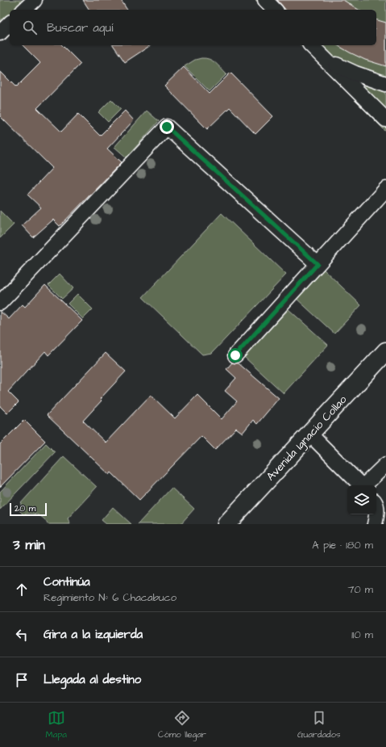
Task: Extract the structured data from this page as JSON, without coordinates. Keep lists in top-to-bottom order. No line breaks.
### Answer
{"streets":{"main road":["Avenida Ignacio Collao"]},"scale_bar":"20 m","page":{"search":"Buscar aquí","scale":"20 m","heading":["3 min","A pie · 180 m"],"list":[["Continúa","Regimiento Nº 6 Chacabuco","70 m"],["Gira a la izquierda","110 m"],"Llegada al destino"],"nav":["Mapa","Cómo llegar","Guardados"]}}
